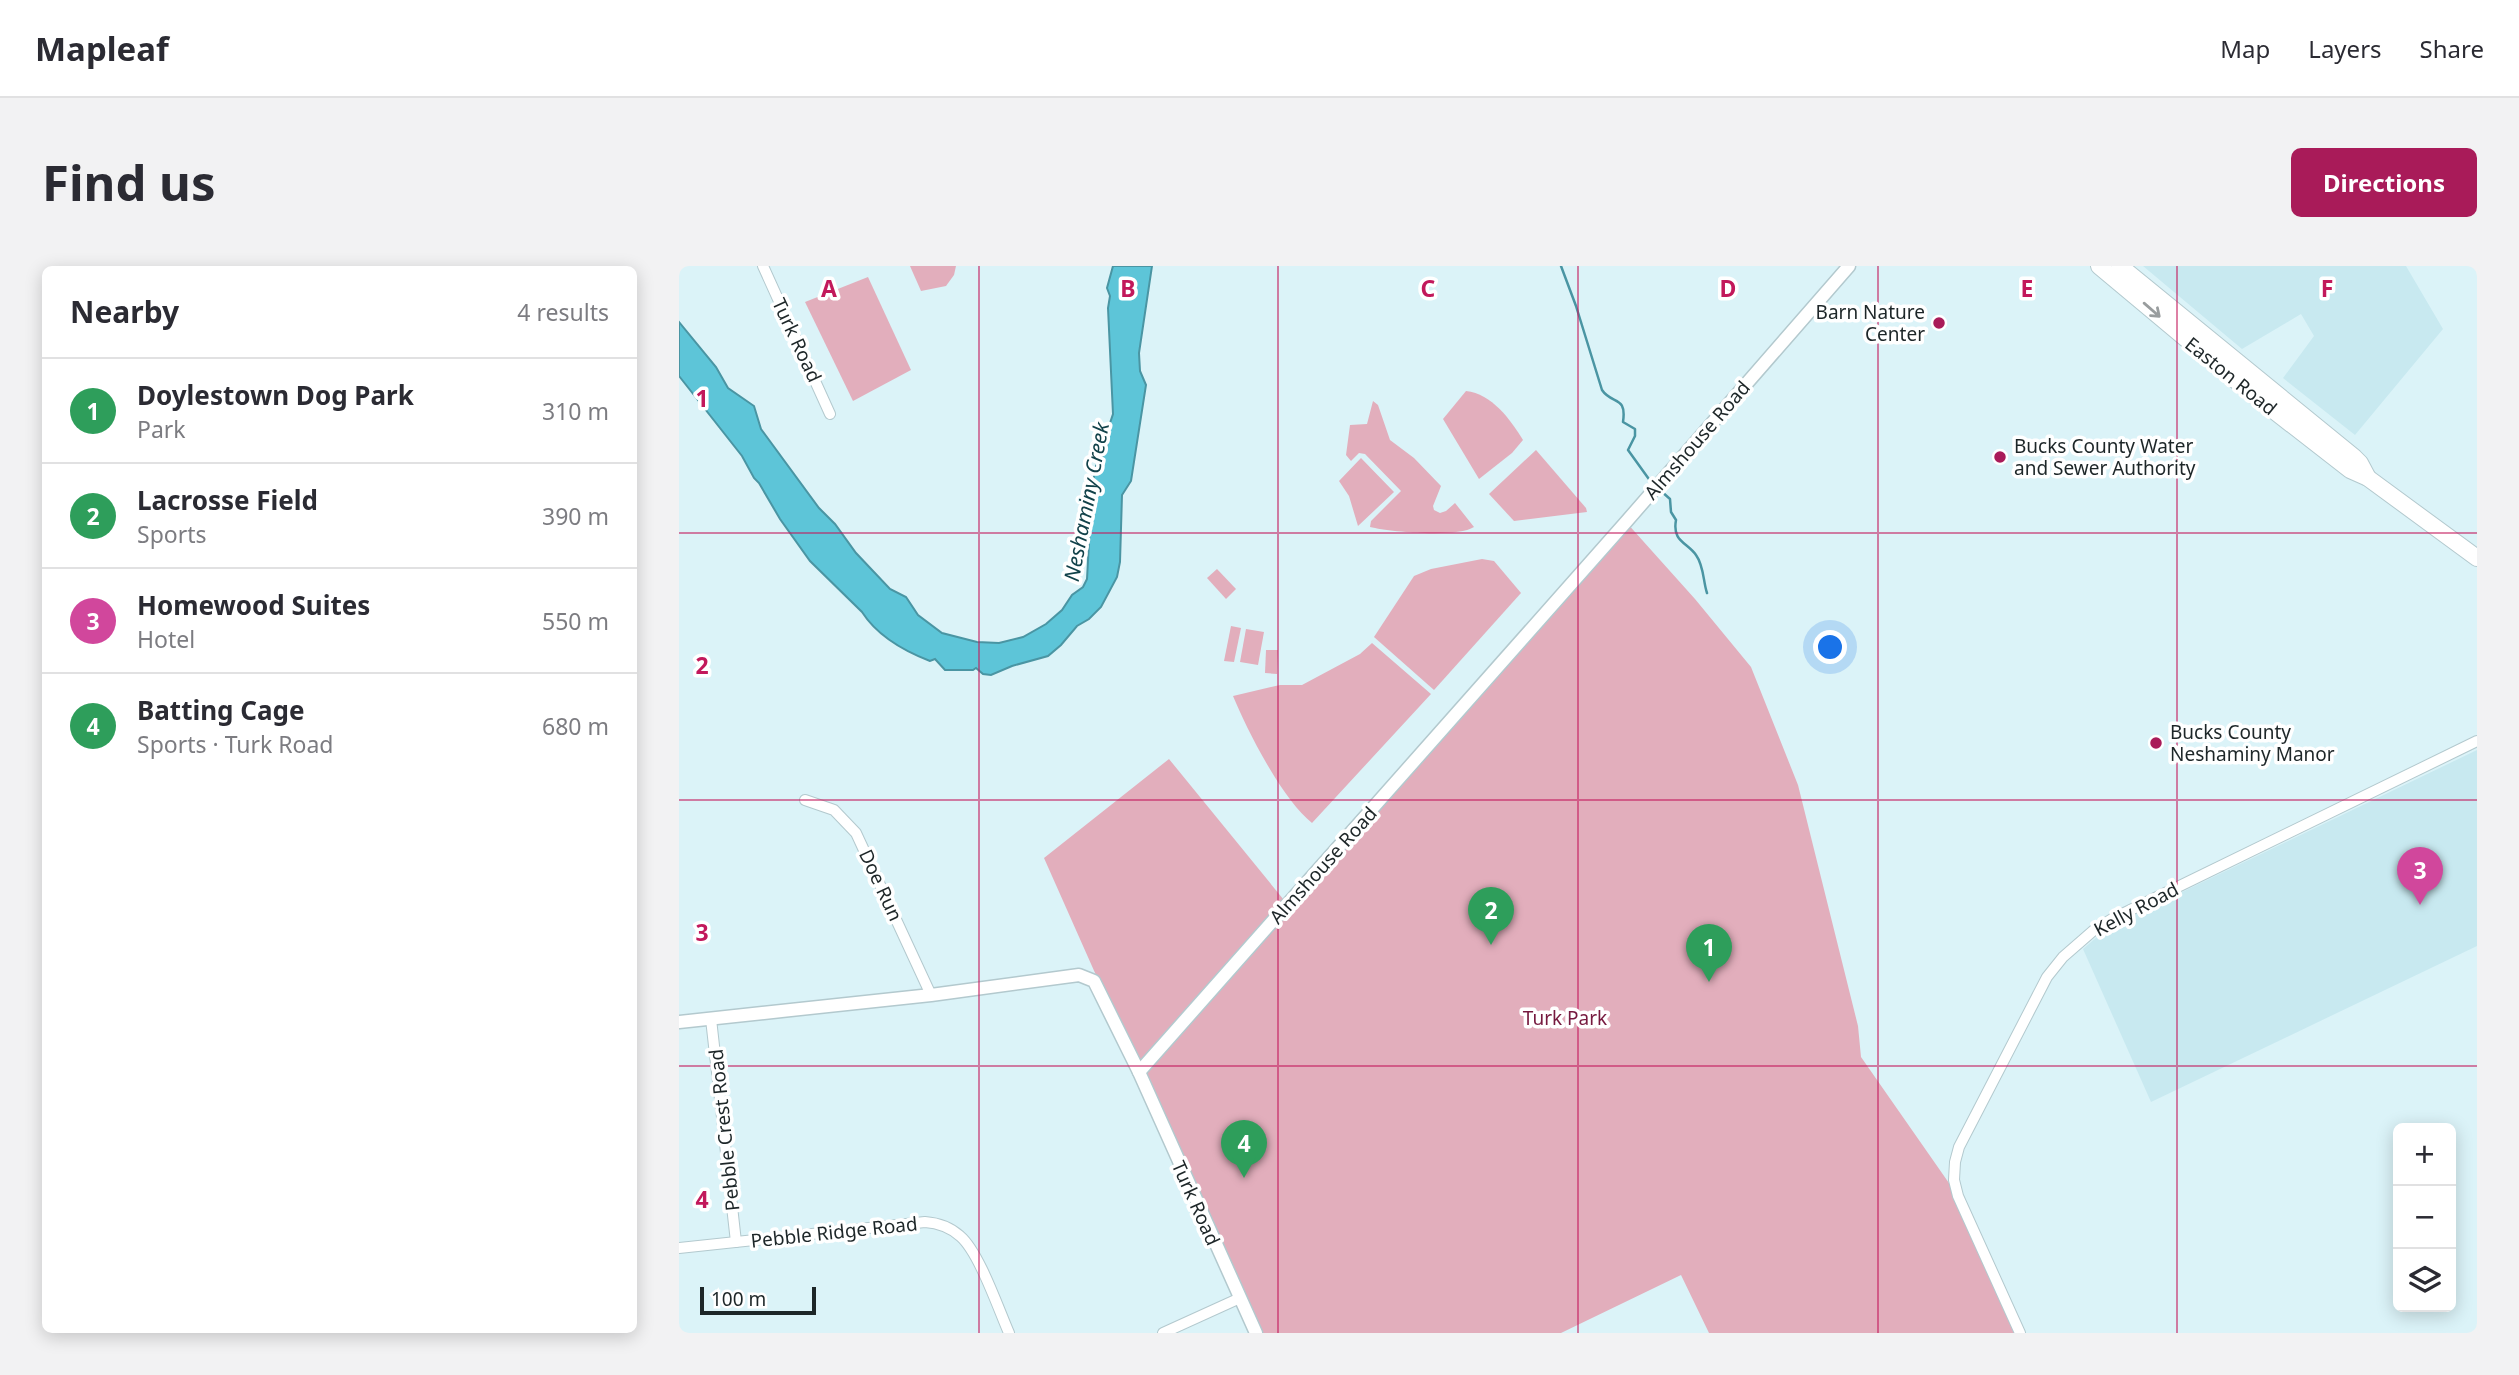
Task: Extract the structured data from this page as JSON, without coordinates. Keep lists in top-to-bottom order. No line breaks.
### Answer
{"streets":{"highway":["Easton Road"],"street":["Turk Road","Almshouse Road","Doe Run","Kelly Road","Pebble Crest Road","Pebble Ridge Road"]},"crossings":[["Turk Road","Almshouse Road"],["Pebble Crest Road","Pebble Ridge Road"]],"water":["Neshaminy Creek"],"parks":["Turk Park"],"places":["Barn Nature Center","Bucks County Water and Sewer Authority","Bucks County Neshaminy Manor"],"scale_bar":"100 m","page":{"header":"Mapleaf","nav":["Map","Layers","Share"],"buttons":"Directions","title":"Find us","heading":["Nearby","4 results"],"list":[{"mark":"1","name":"Doylestown Dog Park","note":"Park","value":"310 m"},{"mark":"2","name":"Lacrosse Field","note":"Sports","value":"390 m"},{"mark":"3","name":"Homewood Suites","note":"Hotel","value":"550 m"},{"mark":"4","name":"Batting Cage","note":"Sports · Turk Road","value":"680 m"}],"pins":["3","2","1","4"],"map_buttons":["+","−"],"scale":"100 m"},"grid":{"columns":["A","B","C","D","E","F"],"rows":["1","2","3","4"]}}
